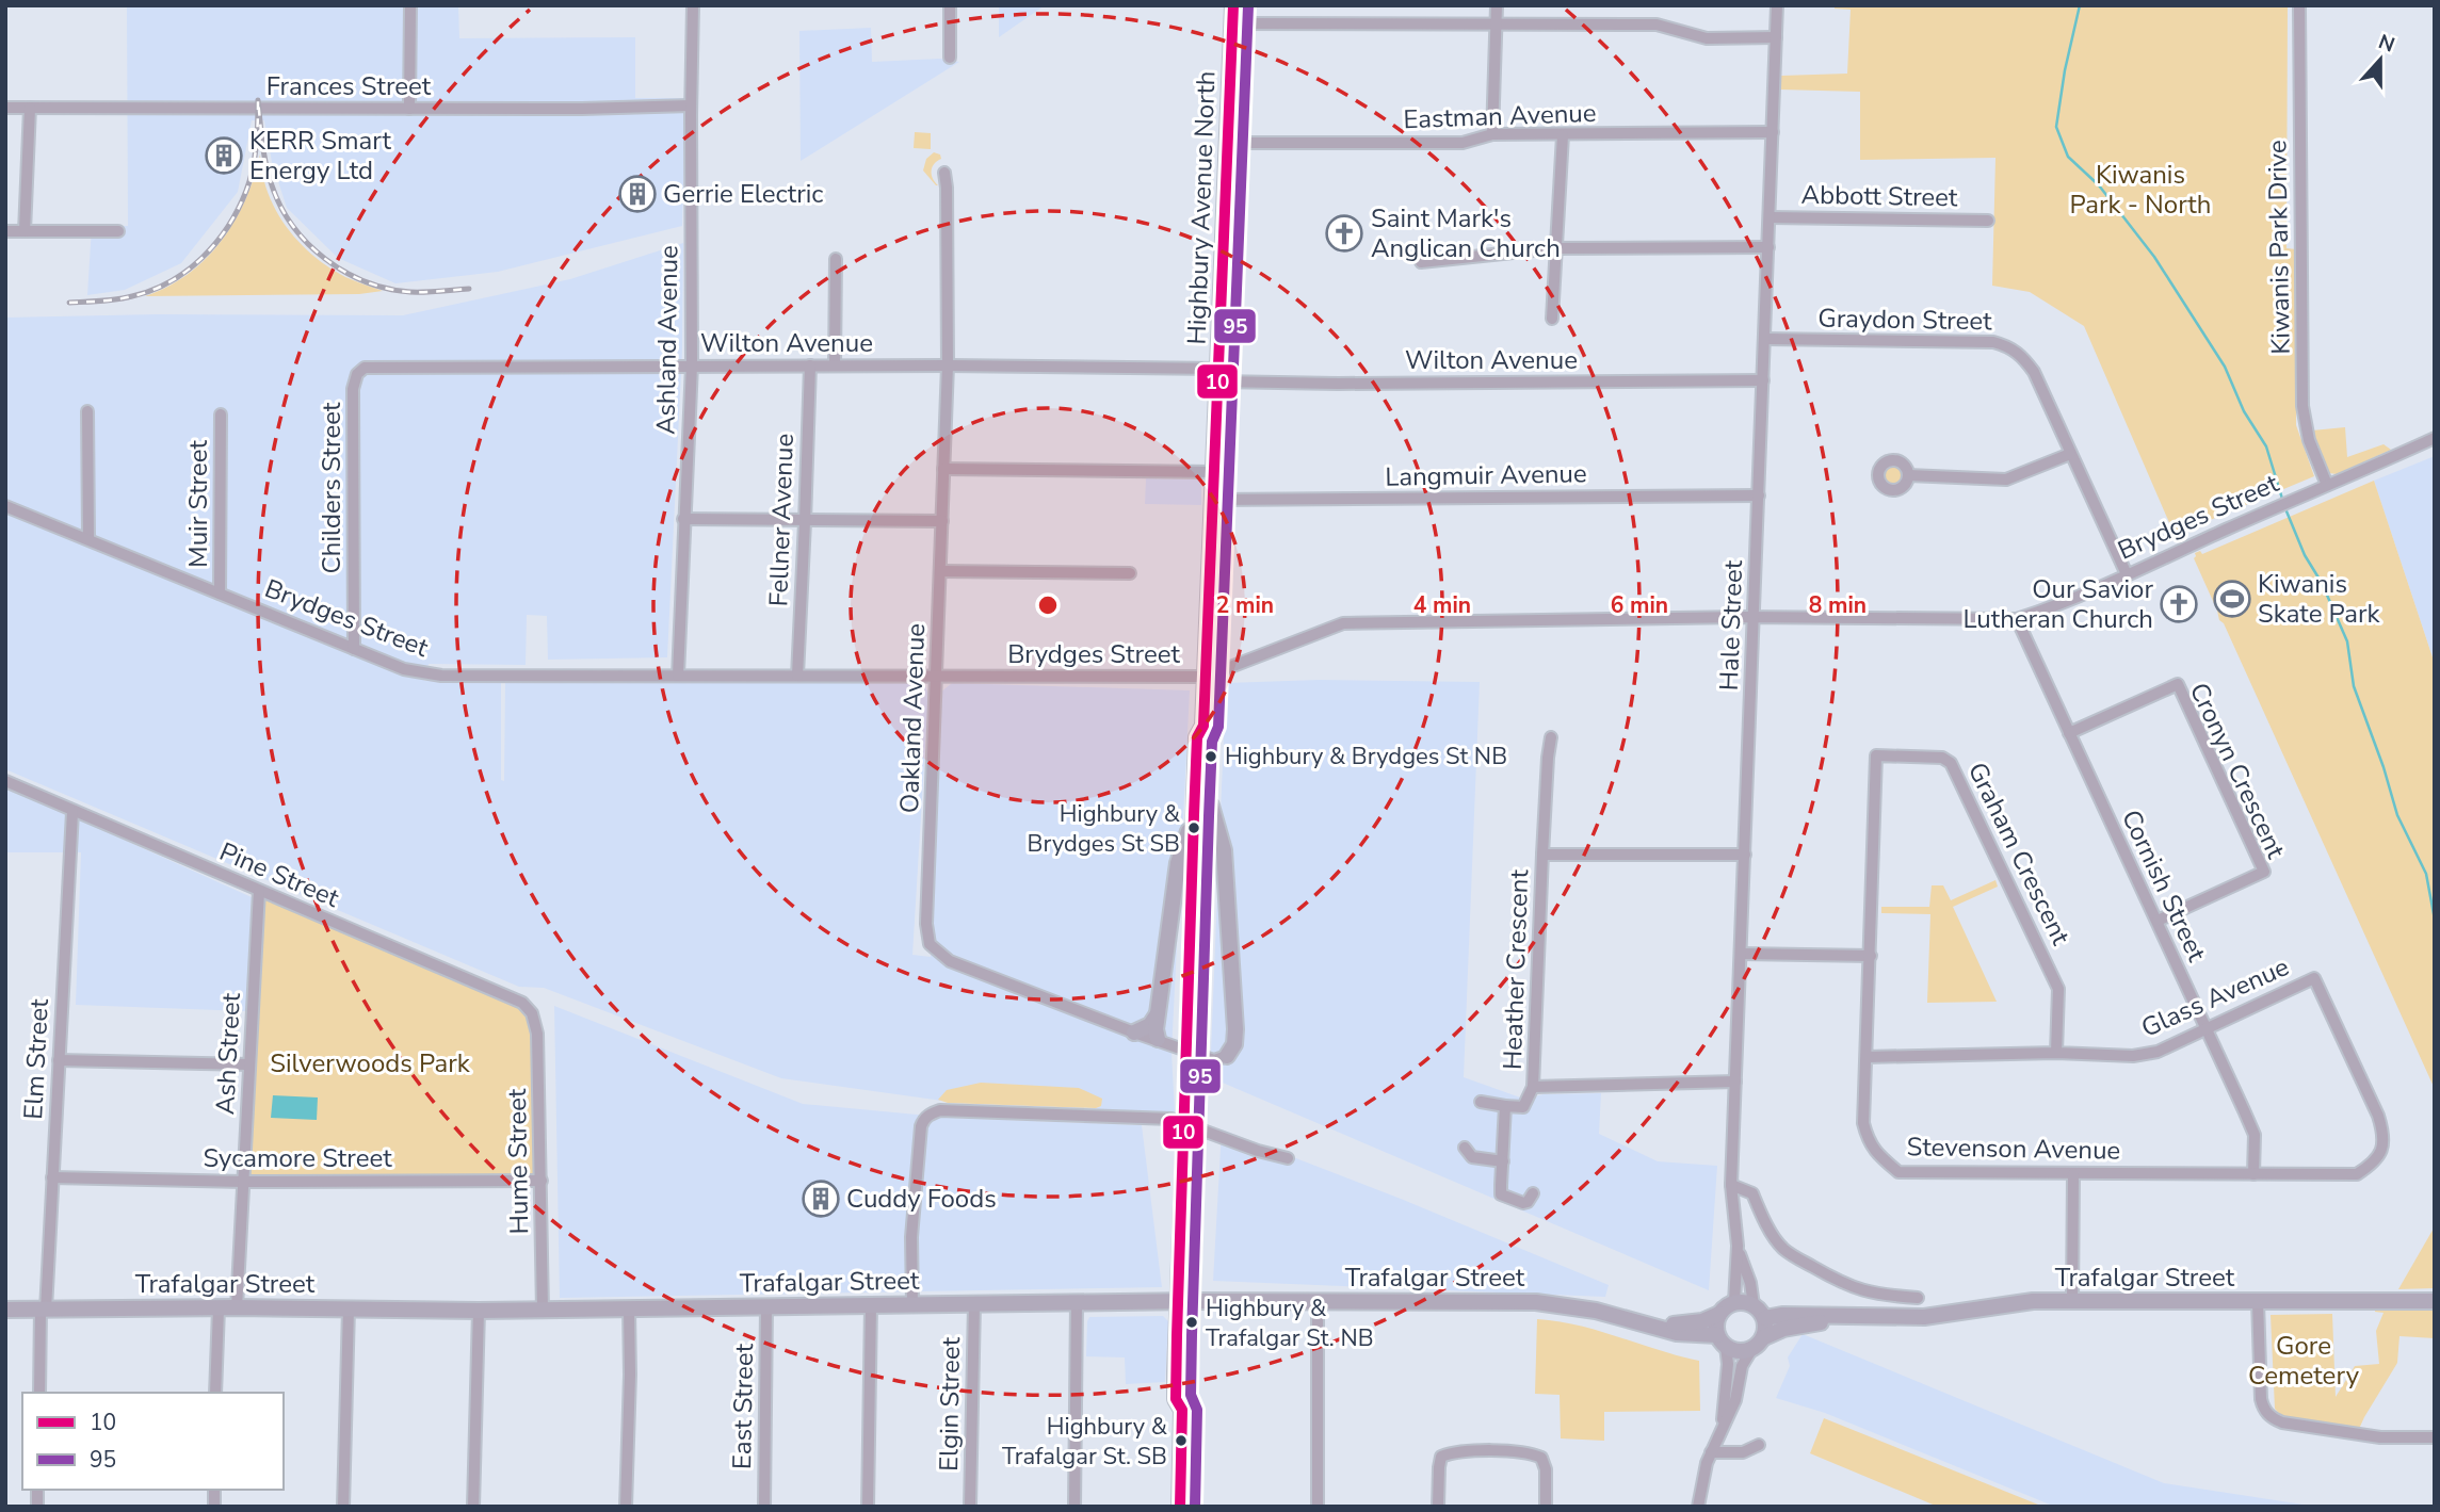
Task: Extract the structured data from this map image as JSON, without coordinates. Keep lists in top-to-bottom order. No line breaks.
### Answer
{"streets":{"main road":["Highbury Avenue North","Trafalgar Street"],"street":["Frances Street","Eastman Avenue","Abbott Street","Kiwanis Park Drive","Graydon Street","Ashland Avenue","Wilton Avenue","Langmuir Avenue","Childers Street","Muir Street","Brydges Street","Fellner Avenue","Hale Street","Oakland Avenue","Cronyn Crescent","Graham Crescent","Pine Street","Cornish Street","Heather Crescent","Glass Avenue","Ash Street","Elm Street","Stevenson Avenue","Sycamore Street","Hume Street","Elgin Street","East Street"]},"crossings":[["Frances Street","Ashland Avenue"],["Eastman Avenue","Highbury Avenue North"],["Eastman Avenue","Hale Street"],["Abbott Street","Hale Street"],["Highbury Avenue North","Wilton Avenue"],["Highbury Avenue North","Langmuir Avenue"],["Highbury Avenue North","Brydges Street"],["Highbury Avenue North","Trafalgar Street"],["Kiwanis Park Drive","Brydges Street"],["Graydon Street","Brydges Street"],["Graydon Street","Hale Street"],["Ashland Avenue","Wilton Avenue"],["Ashland Avenue","Brydges Street"],["Wilton Avenue","Childers Street"],["Wilton Avenue","Fellner Avenue"],["Wilton Avenue","Hale Street"],["Wilton Avenue","Oakland Avenue"],["Langmuir Avenue","Hale Street"],["Childers Street","Brydges Street"],["Muir Street","Brydges Street"],["Brydges Street","Fellner Avenue"],["Brydges Street","Hale Street"],["Brydges Street","Oakland Avenue"],["Brydges Street","Cornish Street"],["Hale Street","Heather Crescent"],["Hale Street","Trafalgar Street"],["Cronyn Crescent","Cornish Street"],["Graham Crescent","Glass Avenue"],["Graham Crescent","Stevenson Avenue"],["Pine Street","Ash Street"],["Pine Street","Elm Street"],["Pine Street","Hume Street"],["Cornish Street","Glass Avenue"],["Cornish Street","Stevenson Avenue"],["Glass Avenue","Stevenson Avenue"],["Ash Street","Sycamore Street"],["Ash Street","Trafalgar Street"],["Elm Street","Sycamore Street"],["Elm Street","Trafalgar Street"],["Stevenson Avenue","Trafalgar Street"],["Sycamore Street","Hume Street"],["Hume Street","Trafalgar Street"],["Trafalgar Street","Elgin Street"],["Trafalgar Street","East Street"]],"parks":["Kiwanis Park - North","Silverwoods Park","Gore Cemetery"],"places":{"building":["KERR Smart Energy Ltd","Gerrie Electric","Cuddy Foods"],"church":["Saint Mark's Anglican Church","Our Savior Lutheran Church"],"sports":["Kiwanis Skate Park"],"other":["Highbury & Brydges St NB","Highbury & Brydges St SB","Highbury & Trafalgar St. NB","Highbury & Trafalgar St. SB"]},"lines":["transit line 10","transit line 95"],"legend":["10","95"],"north":"top","rings":["2 min","4 min","6 min","8 min"]}
